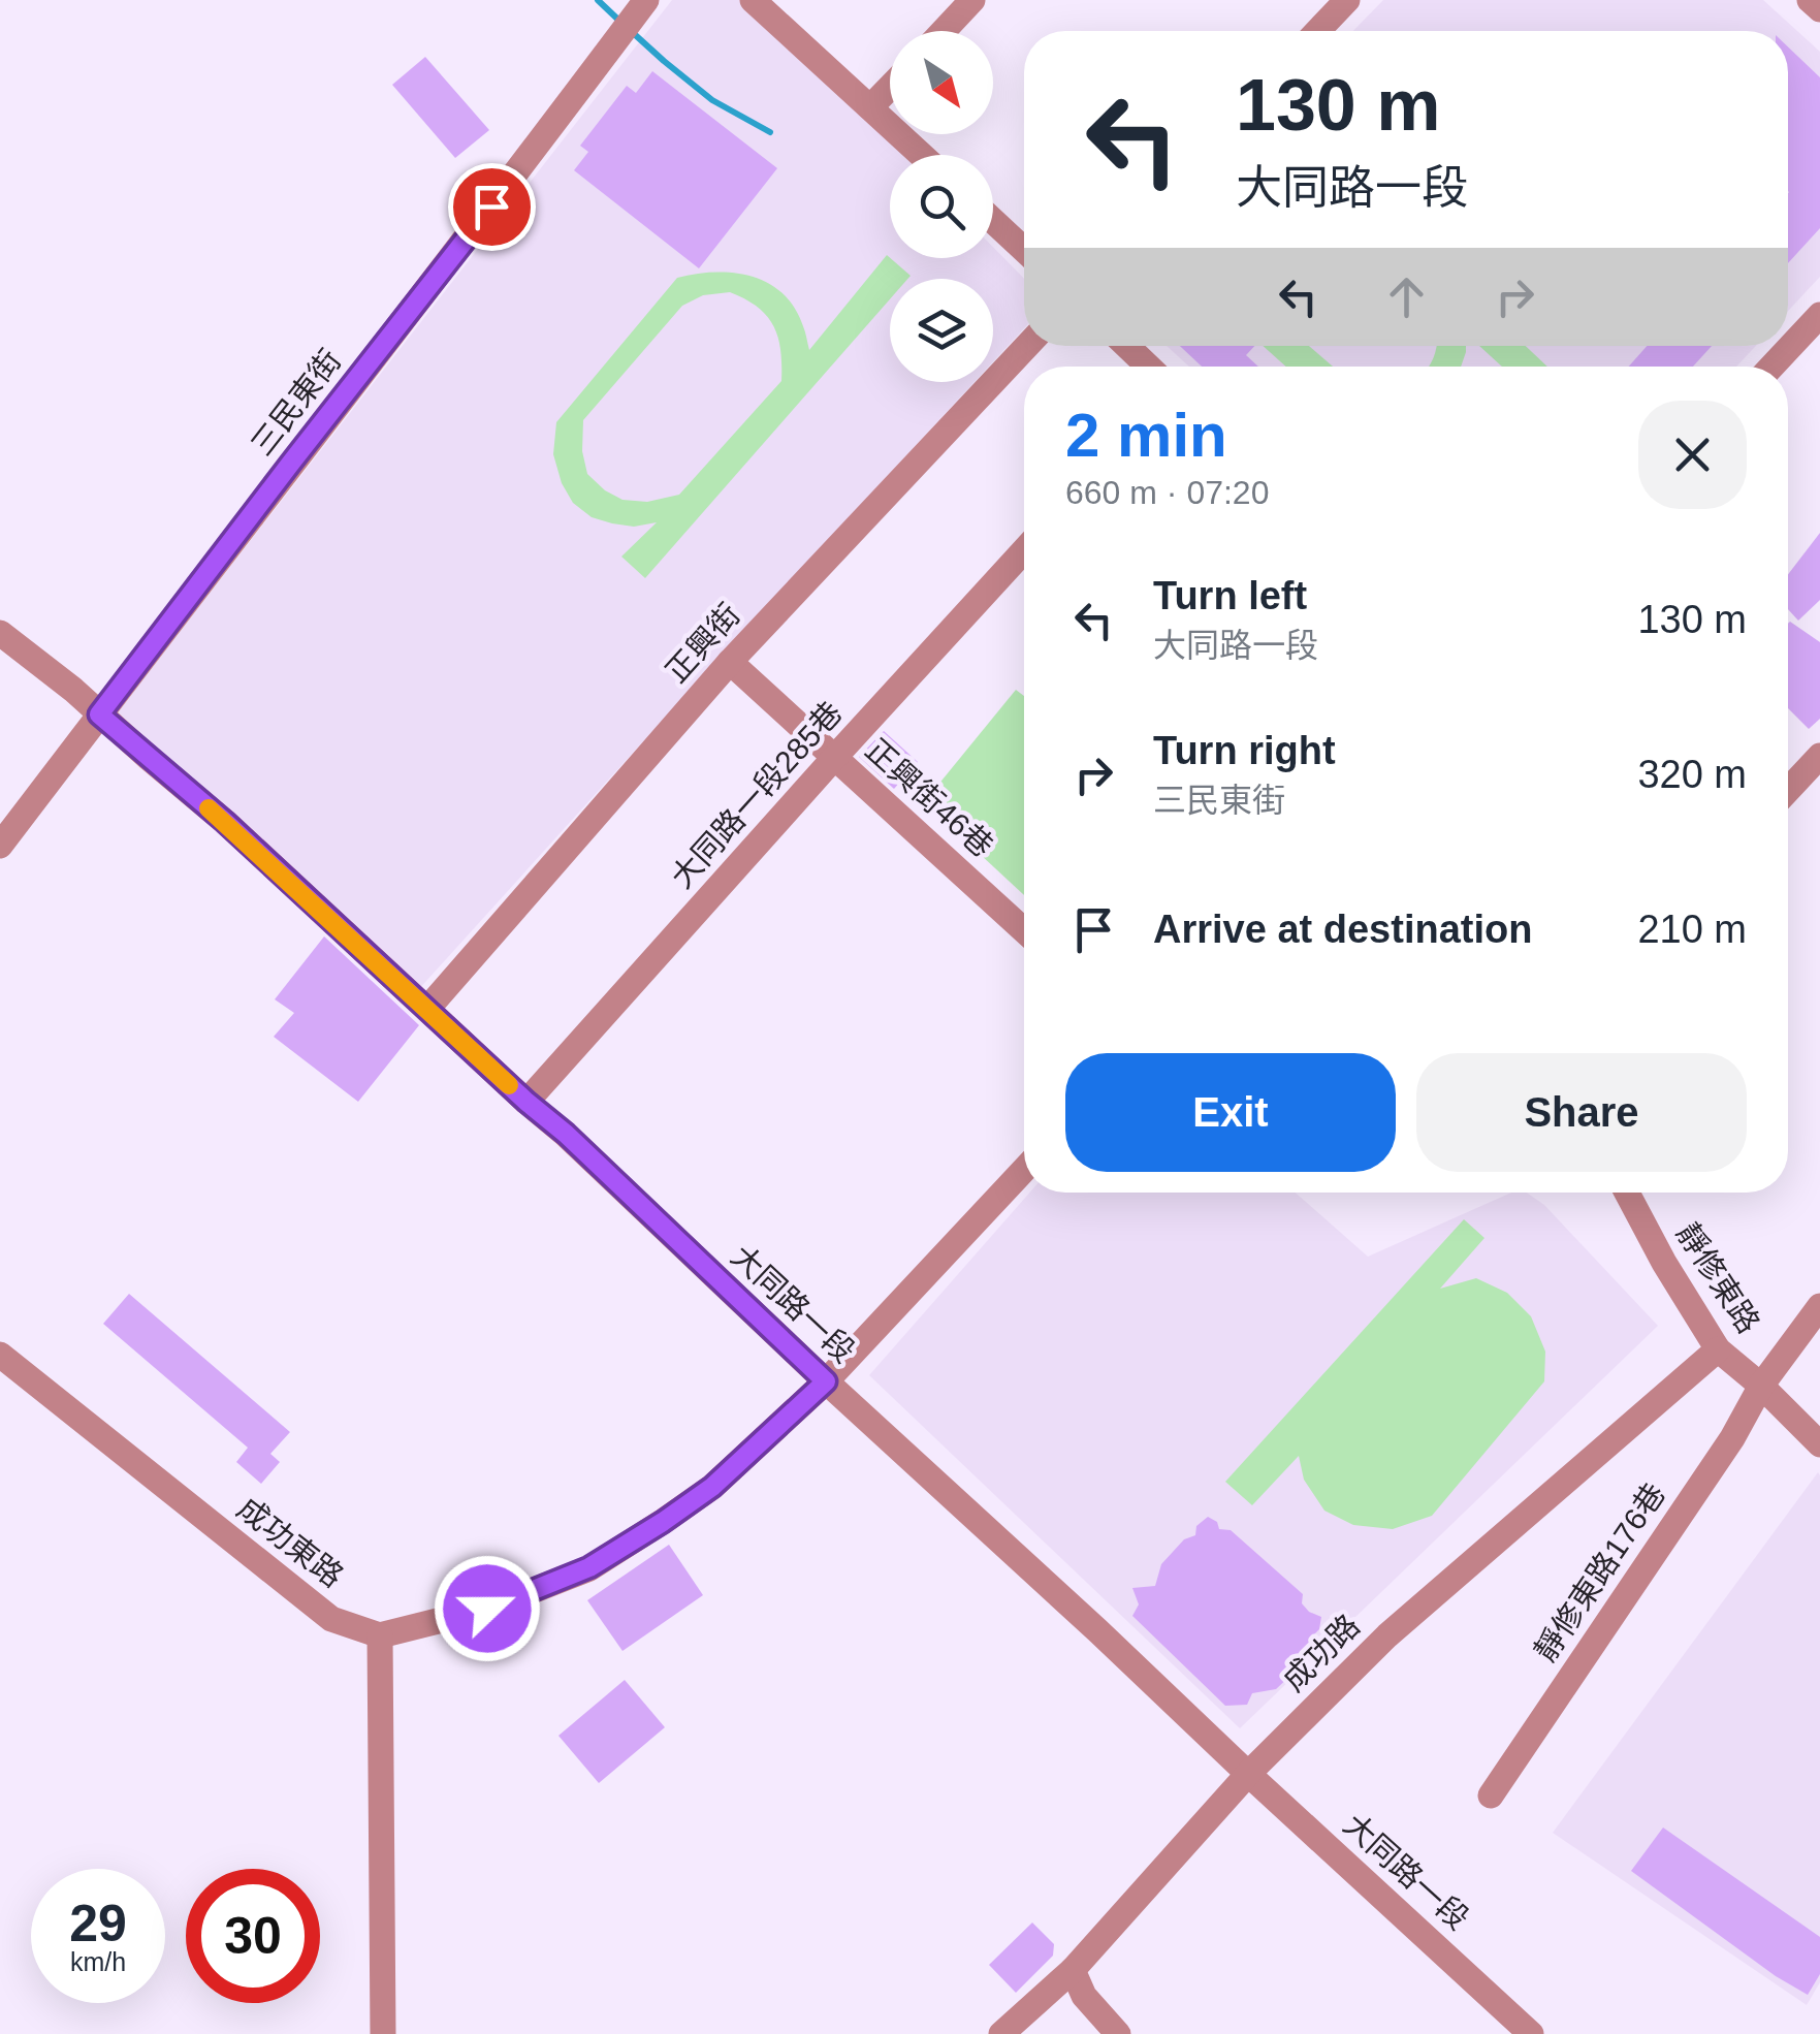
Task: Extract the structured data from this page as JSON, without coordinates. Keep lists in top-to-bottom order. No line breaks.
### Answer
{"streets":{"street":["三民東街","正興街","大同路一段285巷","正興街46巷","靜修東路","大同路一段","成功東路","靜修東路176巷","成功路"]},"crossings":[["三民東街","大同路一段"],["正興街","正興街46巷"],["正興街","大同路一段"],["大同路一段285巷","正興街46巷"],["大同路一段285巷","大同路一段"],["靜修東路","靜修東路176巷"],["靜修東路","成功路"],["大同路一段","成功路"]],"north":"bottom right","page":{"turn":["130 m","大同路一段"],"heading":["2 min","660 m · 07:20"],"list":[{"name":"Turn left","note":"大同路一段","value":"130 m"},{"name":"Turn right","note":"三民東街","value":"320 m"},{"name":"Arrive at destination","value":"210 m"}],"buttons":["Exit","Share"],"speed":"29 km/h","limit":"30"}}
